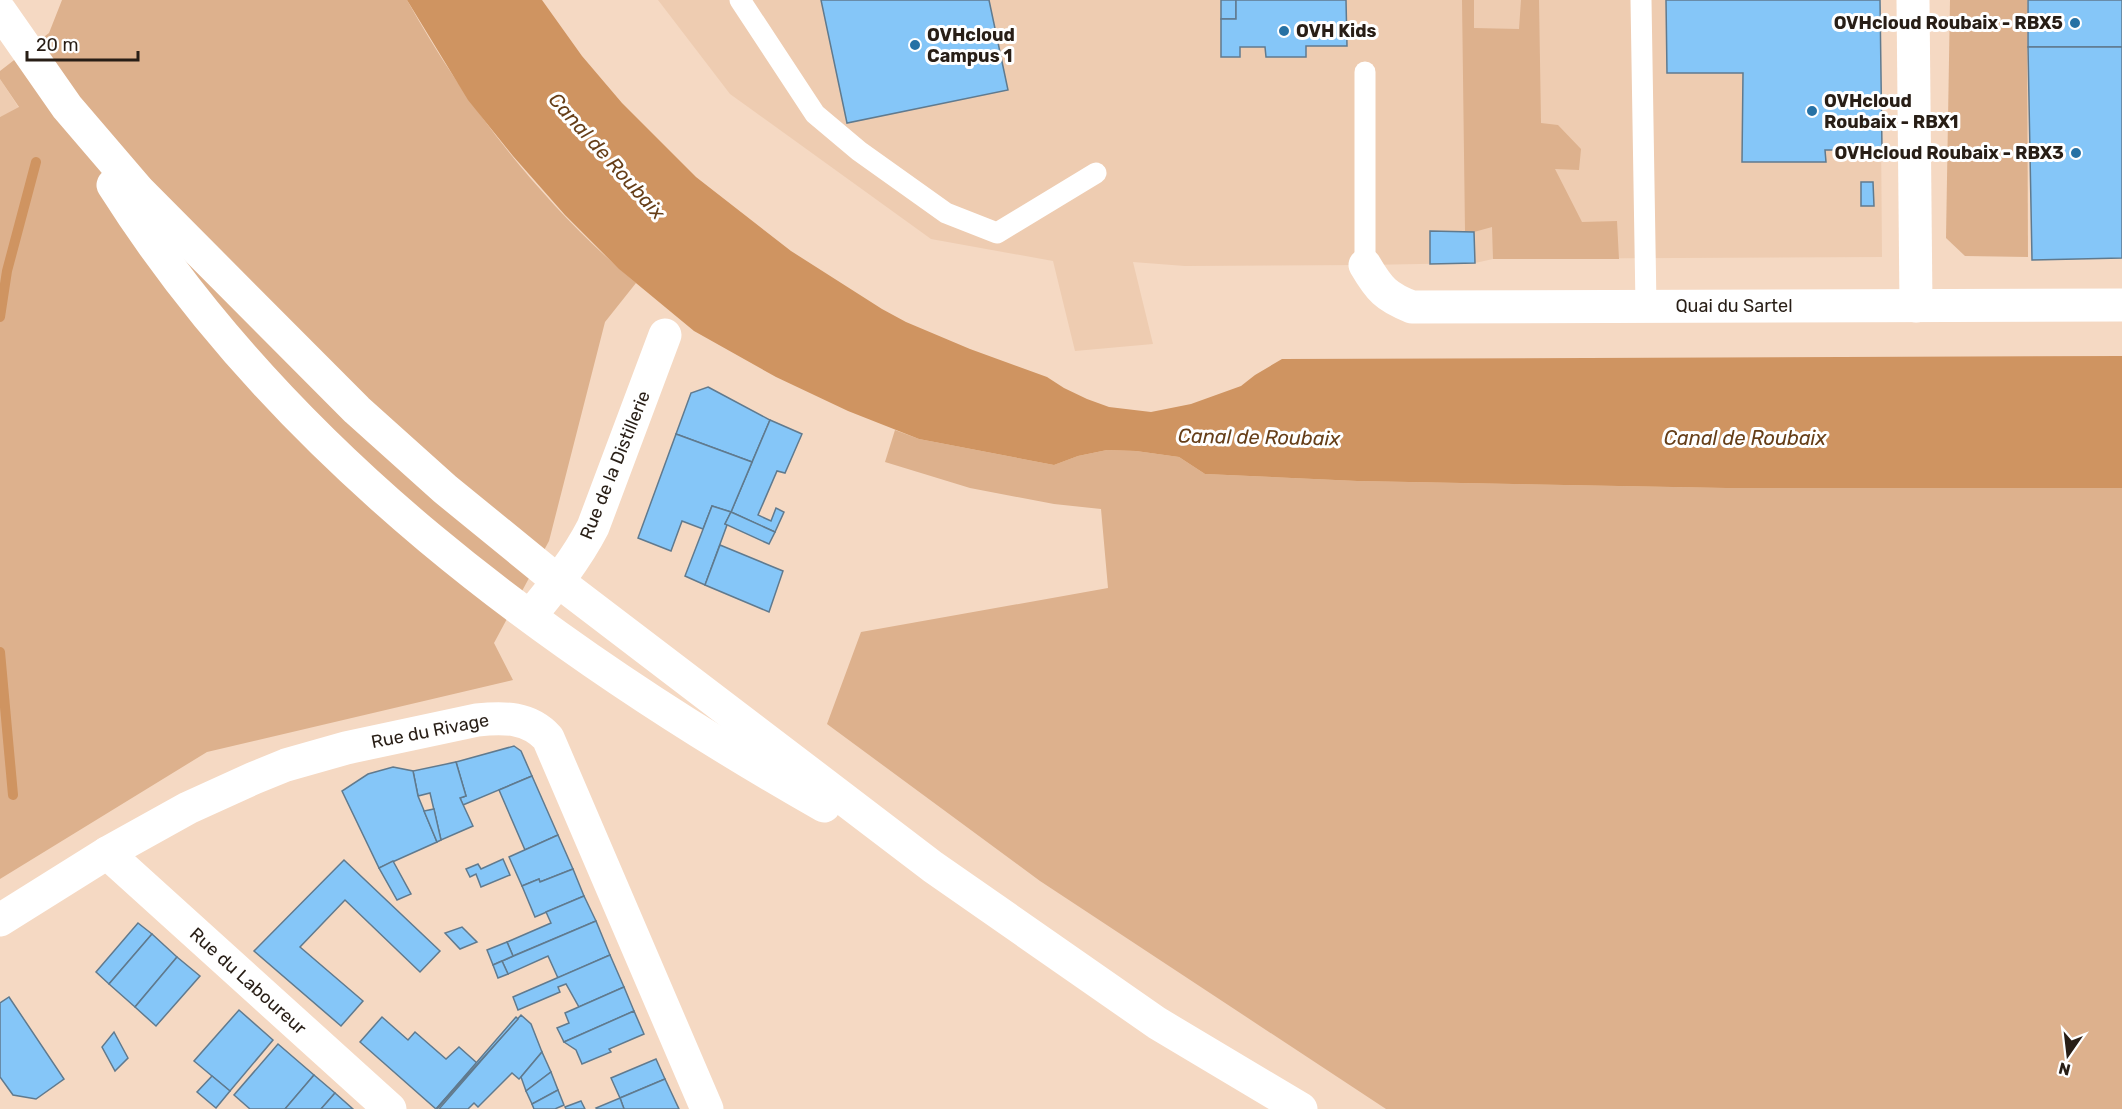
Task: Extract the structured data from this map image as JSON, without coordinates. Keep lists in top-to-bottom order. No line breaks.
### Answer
{"streets":{"main road":["Quai du Sartel","Rue de la Distillerie","Rue du Rivage","Rue du Laboureur"]},"crossings":[["Rue du Rivage","Rue du Laboureur"]],"water":["Canal de Roubaix"],"places":["OVHcloud Roubaix - RBX5","OVH Kids","OVHcloud Campus 1","OVHcloud Roubaix - RBX1","OVHcloud Roubaix - RBX3"],"scale_bar":"20 m","north":"bottom"}
